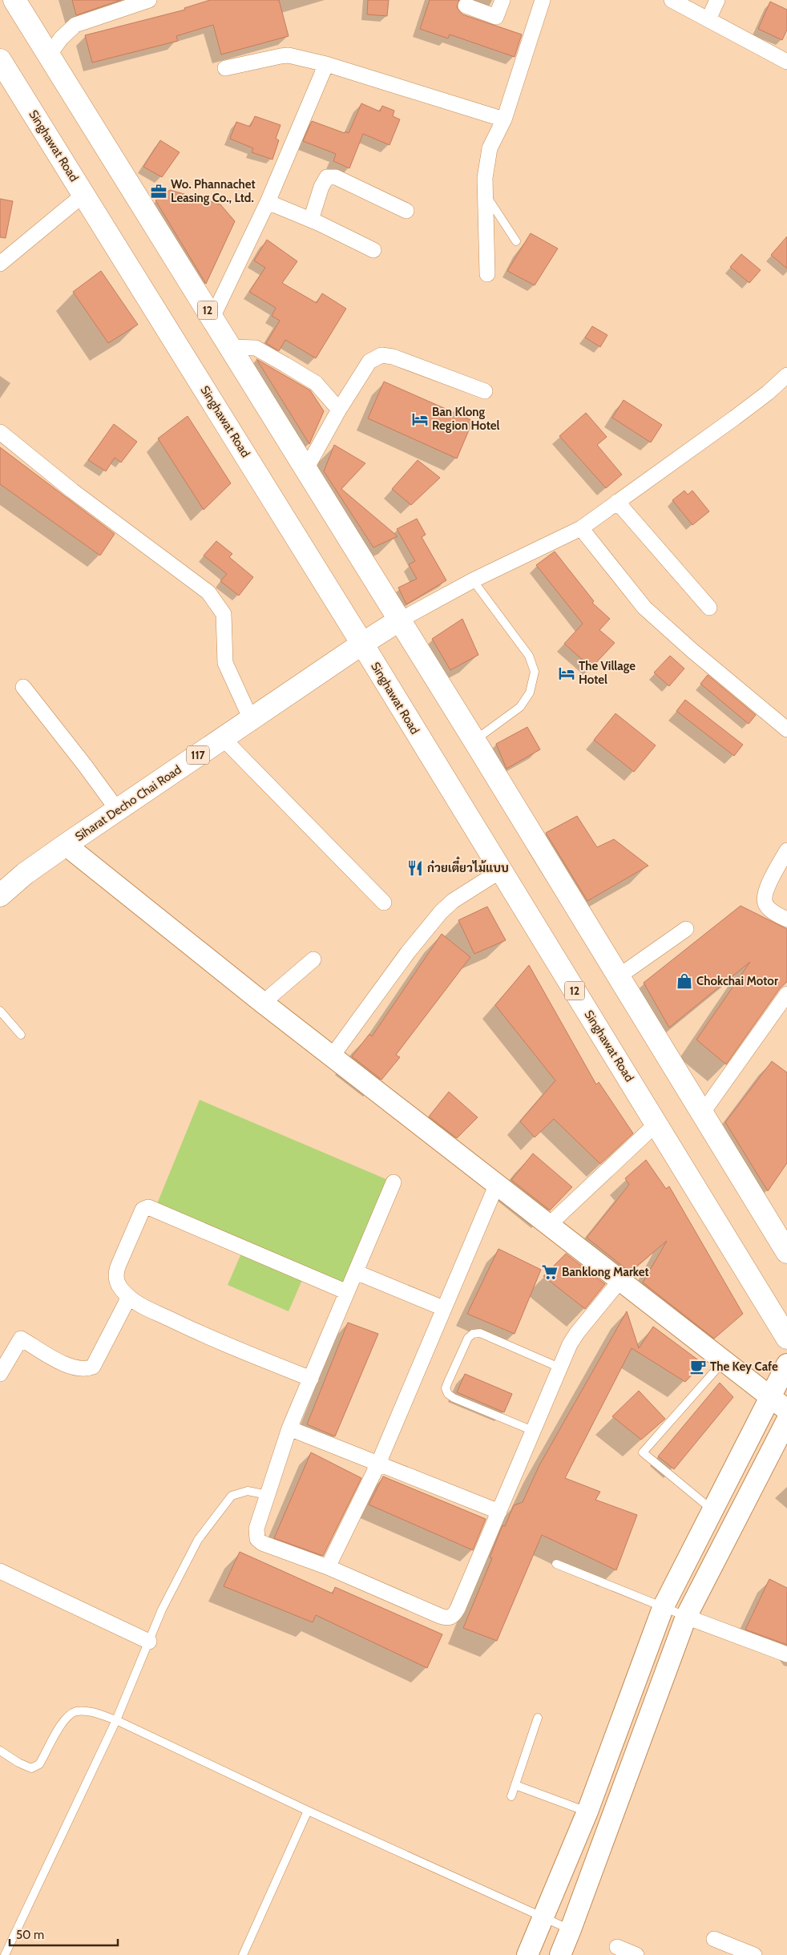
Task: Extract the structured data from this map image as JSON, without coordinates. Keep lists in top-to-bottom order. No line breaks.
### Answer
{"streets":{"main road":["Singhawat Road","12","117","Siharat Decho Chai Road"]},"crossings":[["Singhawat Road","Siharat Decho Chai Road"],["12","Siharat Decho Chai Road"]],"places":{"office":["Wo. Phannachet Leasing Co., Ltd."],"hotel":["Ban Klong Region Hotel","The Village Hotel"],"restaurant":["ก๋วยเตี๋ยวไม้แบบ"],"shop":["Chokchai Motor"],"supermarket":["Banklong Market"],"cafe":["The Key Cafe"]},"scale_bar":"50 m"}
